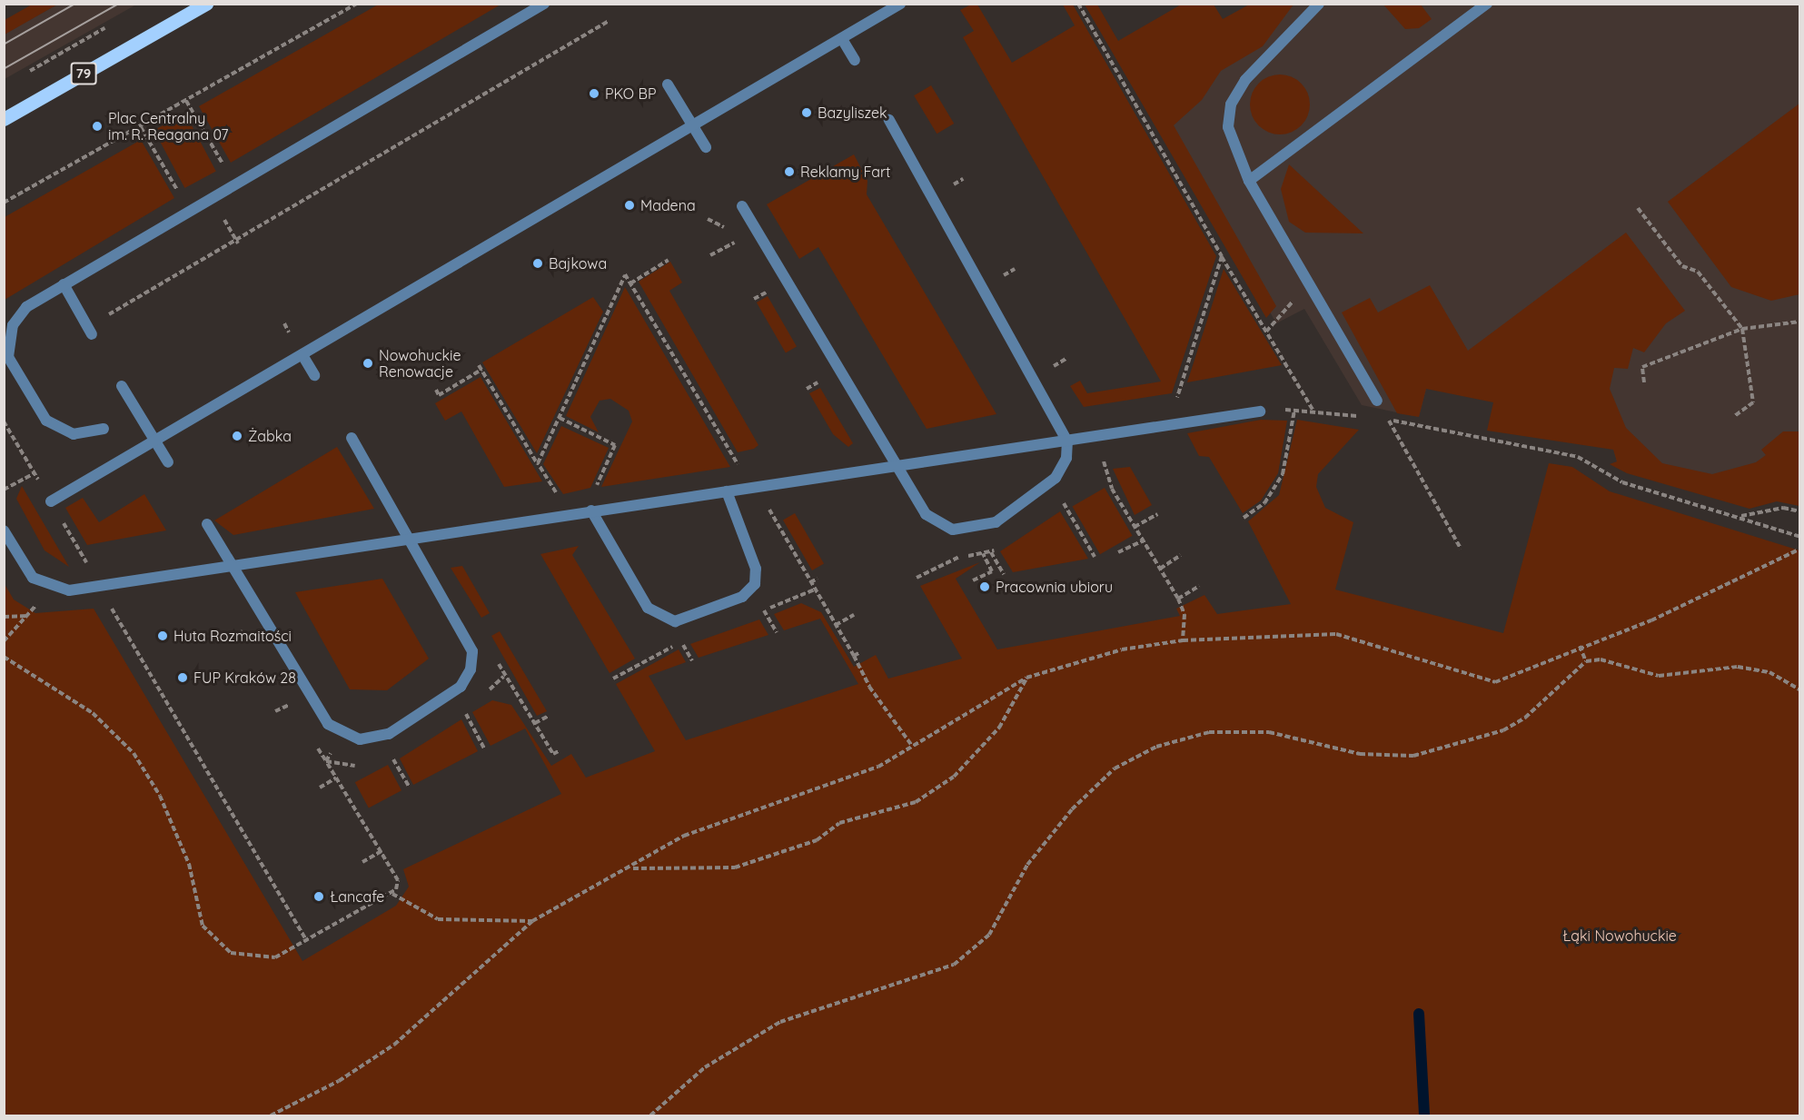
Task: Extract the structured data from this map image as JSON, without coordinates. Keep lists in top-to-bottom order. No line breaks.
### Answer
{"streets":{"main road":["79"]},"parks":["Łąki Nowohuckie"],"places":["PKO BP","Bazyliszek","Plac Centralny im. R. Reagana 07","Reklamy Fart","Madena","Bajkowa","Nowohuckie Renowacje","Żabka","Pracownia ubioru","Huta Rozmaitości","FUP Kraków 28","Łancafe"]}
